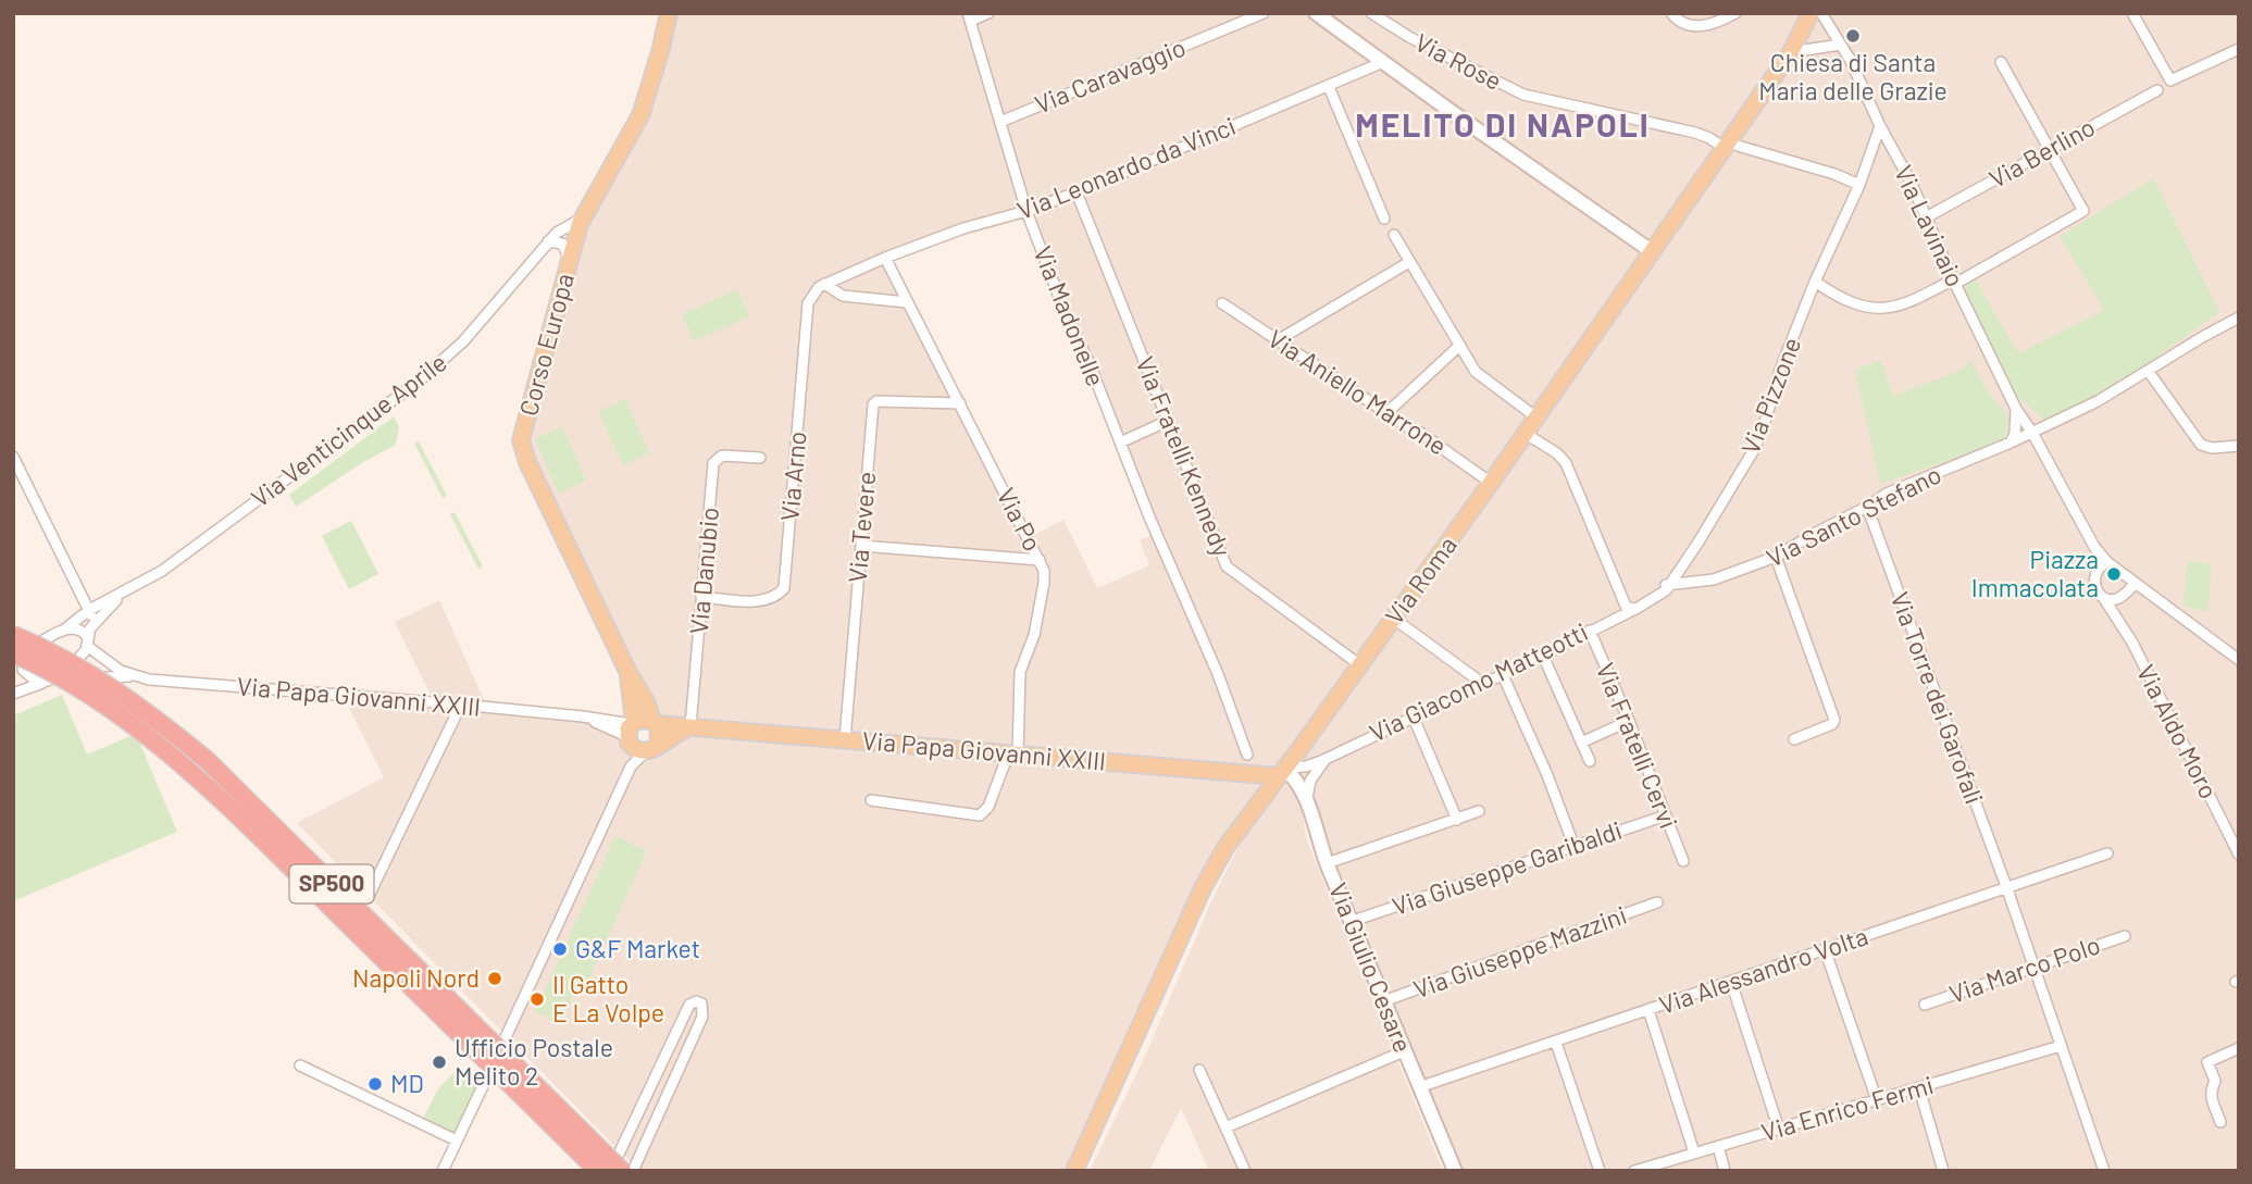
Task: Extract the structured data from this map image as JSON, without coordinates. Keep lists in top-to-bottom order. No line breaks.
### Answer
{"streets":{"highway":["SP500"],"main road":["Corso Europa","Via Roma","Via Papa Giovanni XXIII"],"street":["Via Rose","Via Caravaggio","Via Berlino","Via Leonardo da Vinci","Via Lavinaio","Via Madonelle","Via Aniello Marrone","Via Pizzone","Via Venticinque Aprile","Via Fratelli Kennedy","Via Arno","Via Santo Stefano","Via Po","Via Tevere","Via Danubio","Via Giacomo Matteotti","Via Torre dei Garofali","Via Aldo Moro","Via Fratelli Cervi","Via Giuseppe Garibaldi","Via Giuseppe Mazzini","Via Giulio Cesare","Via Marco Polo","Via Alessandro Volta","Via Enrico Fermi"]},"crossings":[["Via Rose","Via Pizzone"],["Via Rose","Via Roma"],["Via Caravaggio","Via Madonelle"],["Via Berlino","Via Lavinaio"],["Via Leonardo da Vinci","Via Madonelle"],["Via Leonardo da Vinci","Via Fratelli Kennedy"],["Via Leonardo da Vinci","Via Arno"],["Via Leonardo da Vinci","Via Po"],["Via Lavinaio","Via Pizzone"],["Via Lavinaio","Via Santo Stefano"],["Corso Europa","Via Papa Giovanni XXIII"],["Via Aniello Marrone","Via Roma"],["Via Pizzone","Via Santo Stefano"],["Via Pizzone","Via Giacomo Matteotti"],["Via Venticinque Aprile","Via Papa Giovanni XXIII"],["Via Venticinque Aprile","SP500"],["Via Fratelli Kennedy","Via Roma"],["Via Arno","Via Danubio"],["Via Santo Stefano","Via Giacomo Matteotti"],["Via Santo Stefano","Via Torre dei Garofali"],["Via Po","Via Tevere"],["Via Po","Via Papa Giovanni XXIII"],["Via Tevere","Via Papa Giovanni XXIII"],["Via Danubio","Via Papa Giovanni XXIII"],["Via Roma","Via Giacomo Matteotti"],["Via Roma","Via Papa Giovanni XXIII"],["Via Roma","Via Giulio Cesare"],["Via Giacomo Matteotti","Via Papa Giovanni XXIII"],["Via Giacomo Matteotti","Via Fratelli Cervi"],["Via Giacomo Matteotti","Via Giulio Cesare"],["Via Papa Giovanni XXIII","Via Giulio Cesare"],["Via Torre dei Garofali","Via Marco Polo"],["Via Torre dei Garofali","Via Alessandro Volta"],["Via Torre dei Garofali","Via Enrico Fermi"],["Via Fratelli Cervi","Via Giuseppe Garibaldi"],["Via Giuseppe Garibaldi","Via Giulio Cesare"],["Via Giuseppe Mazzini","Via Giulio Cesare"],["Via Giulio Cesare","Via Alessandro Volta"]],"districts":["MELITO DI NAPOLI"],"places":["Chiesa di Santa Maria delle Grazie","Piazza Immacolata","G&F Market","Napoli Nord","Il Gatto E La Volpe","Ufficio Postale Melito 2","MD"]}
